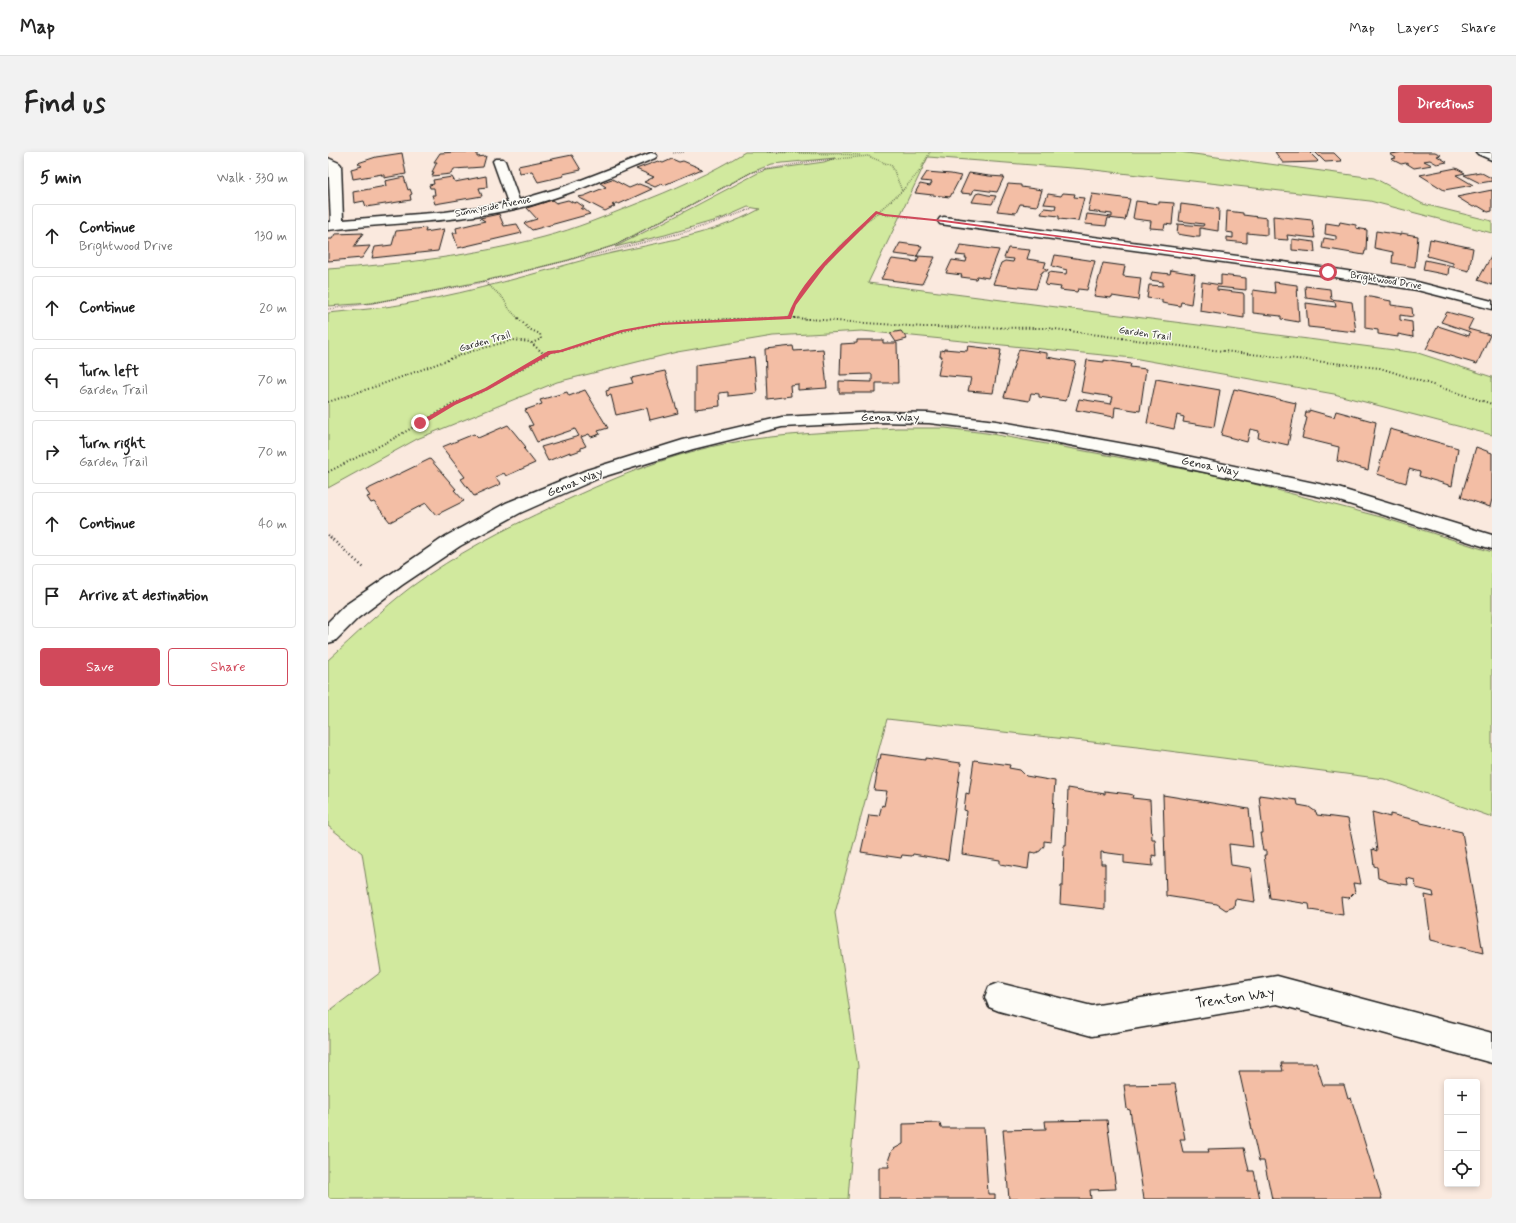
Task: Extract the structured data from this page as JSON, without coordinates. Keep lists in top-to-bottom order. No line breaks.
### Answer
{"streets":{"street":["Sunnyside Avenue","Brightwood Drive","Genoa Way","Trenton Way"],"path":["Garden Trail"]},"page":{"header":"Map","nav":["Map","Layers","Share"],"buttons":["Directions",["Save","Share"]],"title":"Find us","heading":["5 min","Walk · 330 m"],"list":[["Continue","Brightwood Drive","130 m"],["Continue","20 m"],["Turn left","Garden Trail","70 m"],["Turn right","Garden Trail","70 m"],["Continue","40 m"],"Arrive at destination"],"map_buttons":["+","−"]}}
